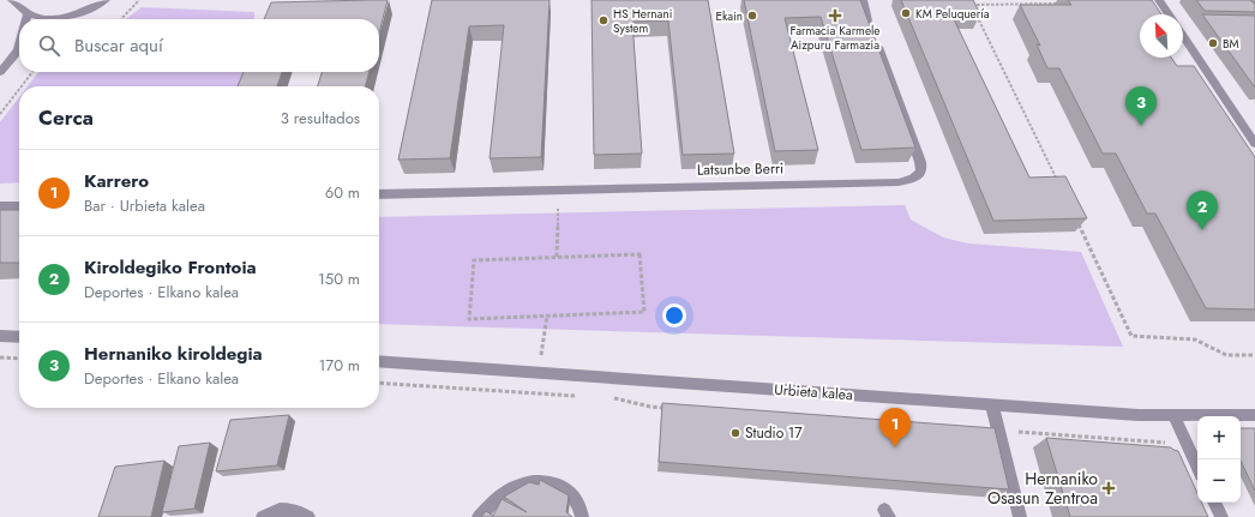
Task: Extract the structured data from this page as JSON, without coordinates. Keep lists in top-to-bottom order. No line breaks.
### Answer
{"streets":{"street":["Latsunbe Berri","Urbieta kalea"]},"places":{"other":["KM Peluquería","Ekain","HS Hernani System","BM","Studio 17"],"health":["Farmacia Karmele Aizpuru Farmazia","Hernaniko Osasun Zentroa"]},"north":"top left","page":{"search":"Buscar aquí","pins":["3","2","1"],"heading":["Cerca","3 resultados"],"list":[{"mark":"1","name":"Karrero","note":"Bar · Urbieta kalea","value":"60 m"},{"mark":"2","name":"Kiroldegiko Frontoia","note":"Deportes · Elkano kalea","value":"150 m"},{"mark":"3","name":"Hernaniko kiroldegia","note":"Deportes · Elkano kalea","value":"170 m"}],"map_buttons":["+","−"]}}
